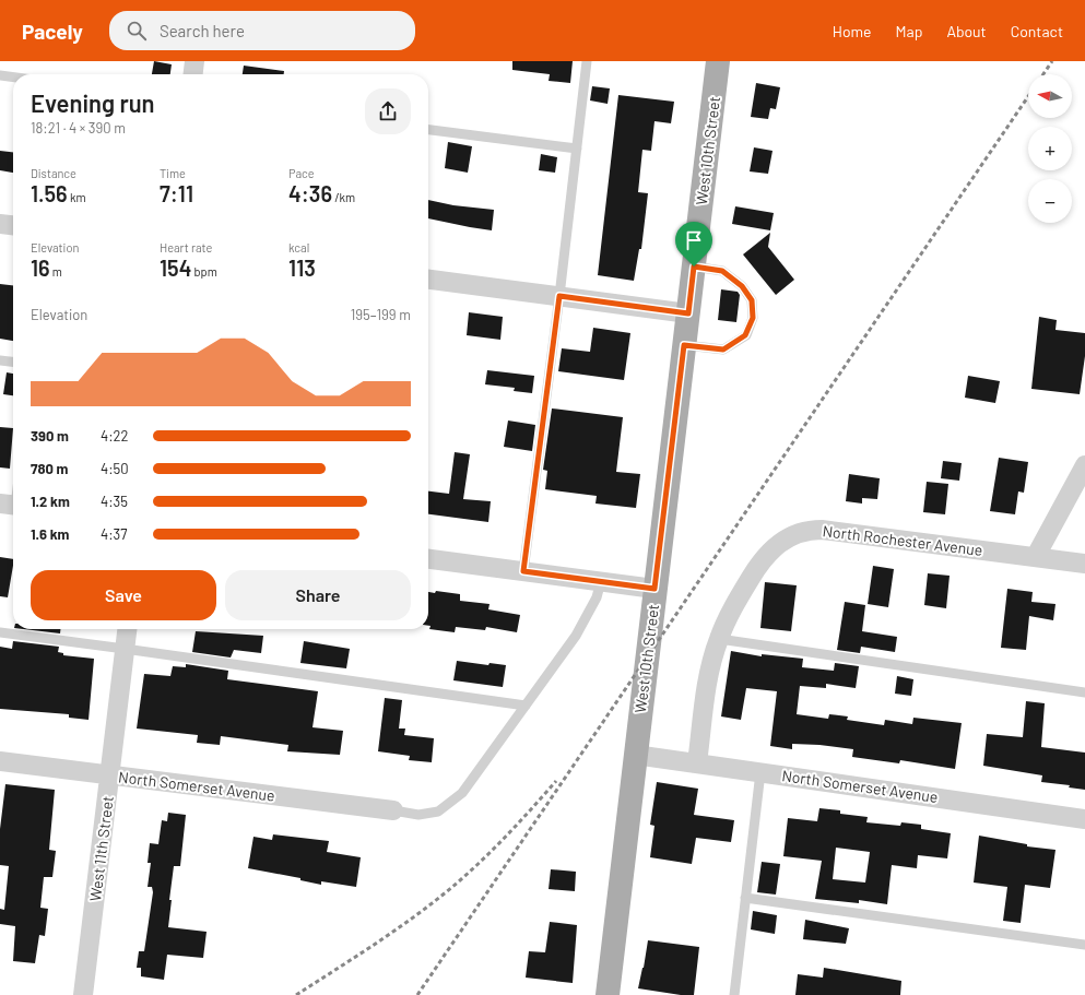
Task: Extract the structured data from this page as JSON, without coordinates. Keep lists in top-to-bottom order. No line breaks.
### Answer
{"streets":{"main road":["West 10th Street"],"street":["North Rochester Avenue","North Somerset Avenue","West 11th Street"]},"crossings":[["West 10th Street","North Somerset Avenue"],["North Rochester Avenue","North Somerset Avenue"],["North Somerset Avenue","West 11th Street"]],"north":"left","page":{"header":"Pacely","search":"Search here","nav":["Home","Map","About","Contact"],"map_buttons":["+","−"],"heading":["Evening run","18:21 · 4 × 390 m"],"stats":[["Distance","1.56 km"],["Time","7:11"],["Pace","4:36 /km"],["Elevation","16 m"],["Heart rate","154 bpm"],["kcal","113"]],"chart":["Elevation","195–199 m"],"list":[{"name":"390 m","note":"4:22"},{"name":"780 m","note":"4:50"},{"name":"1.2 km","note":"4:35"},{"name":"1.6 km","note":"4:37"}],"buttons":["Save","Share"]}}
